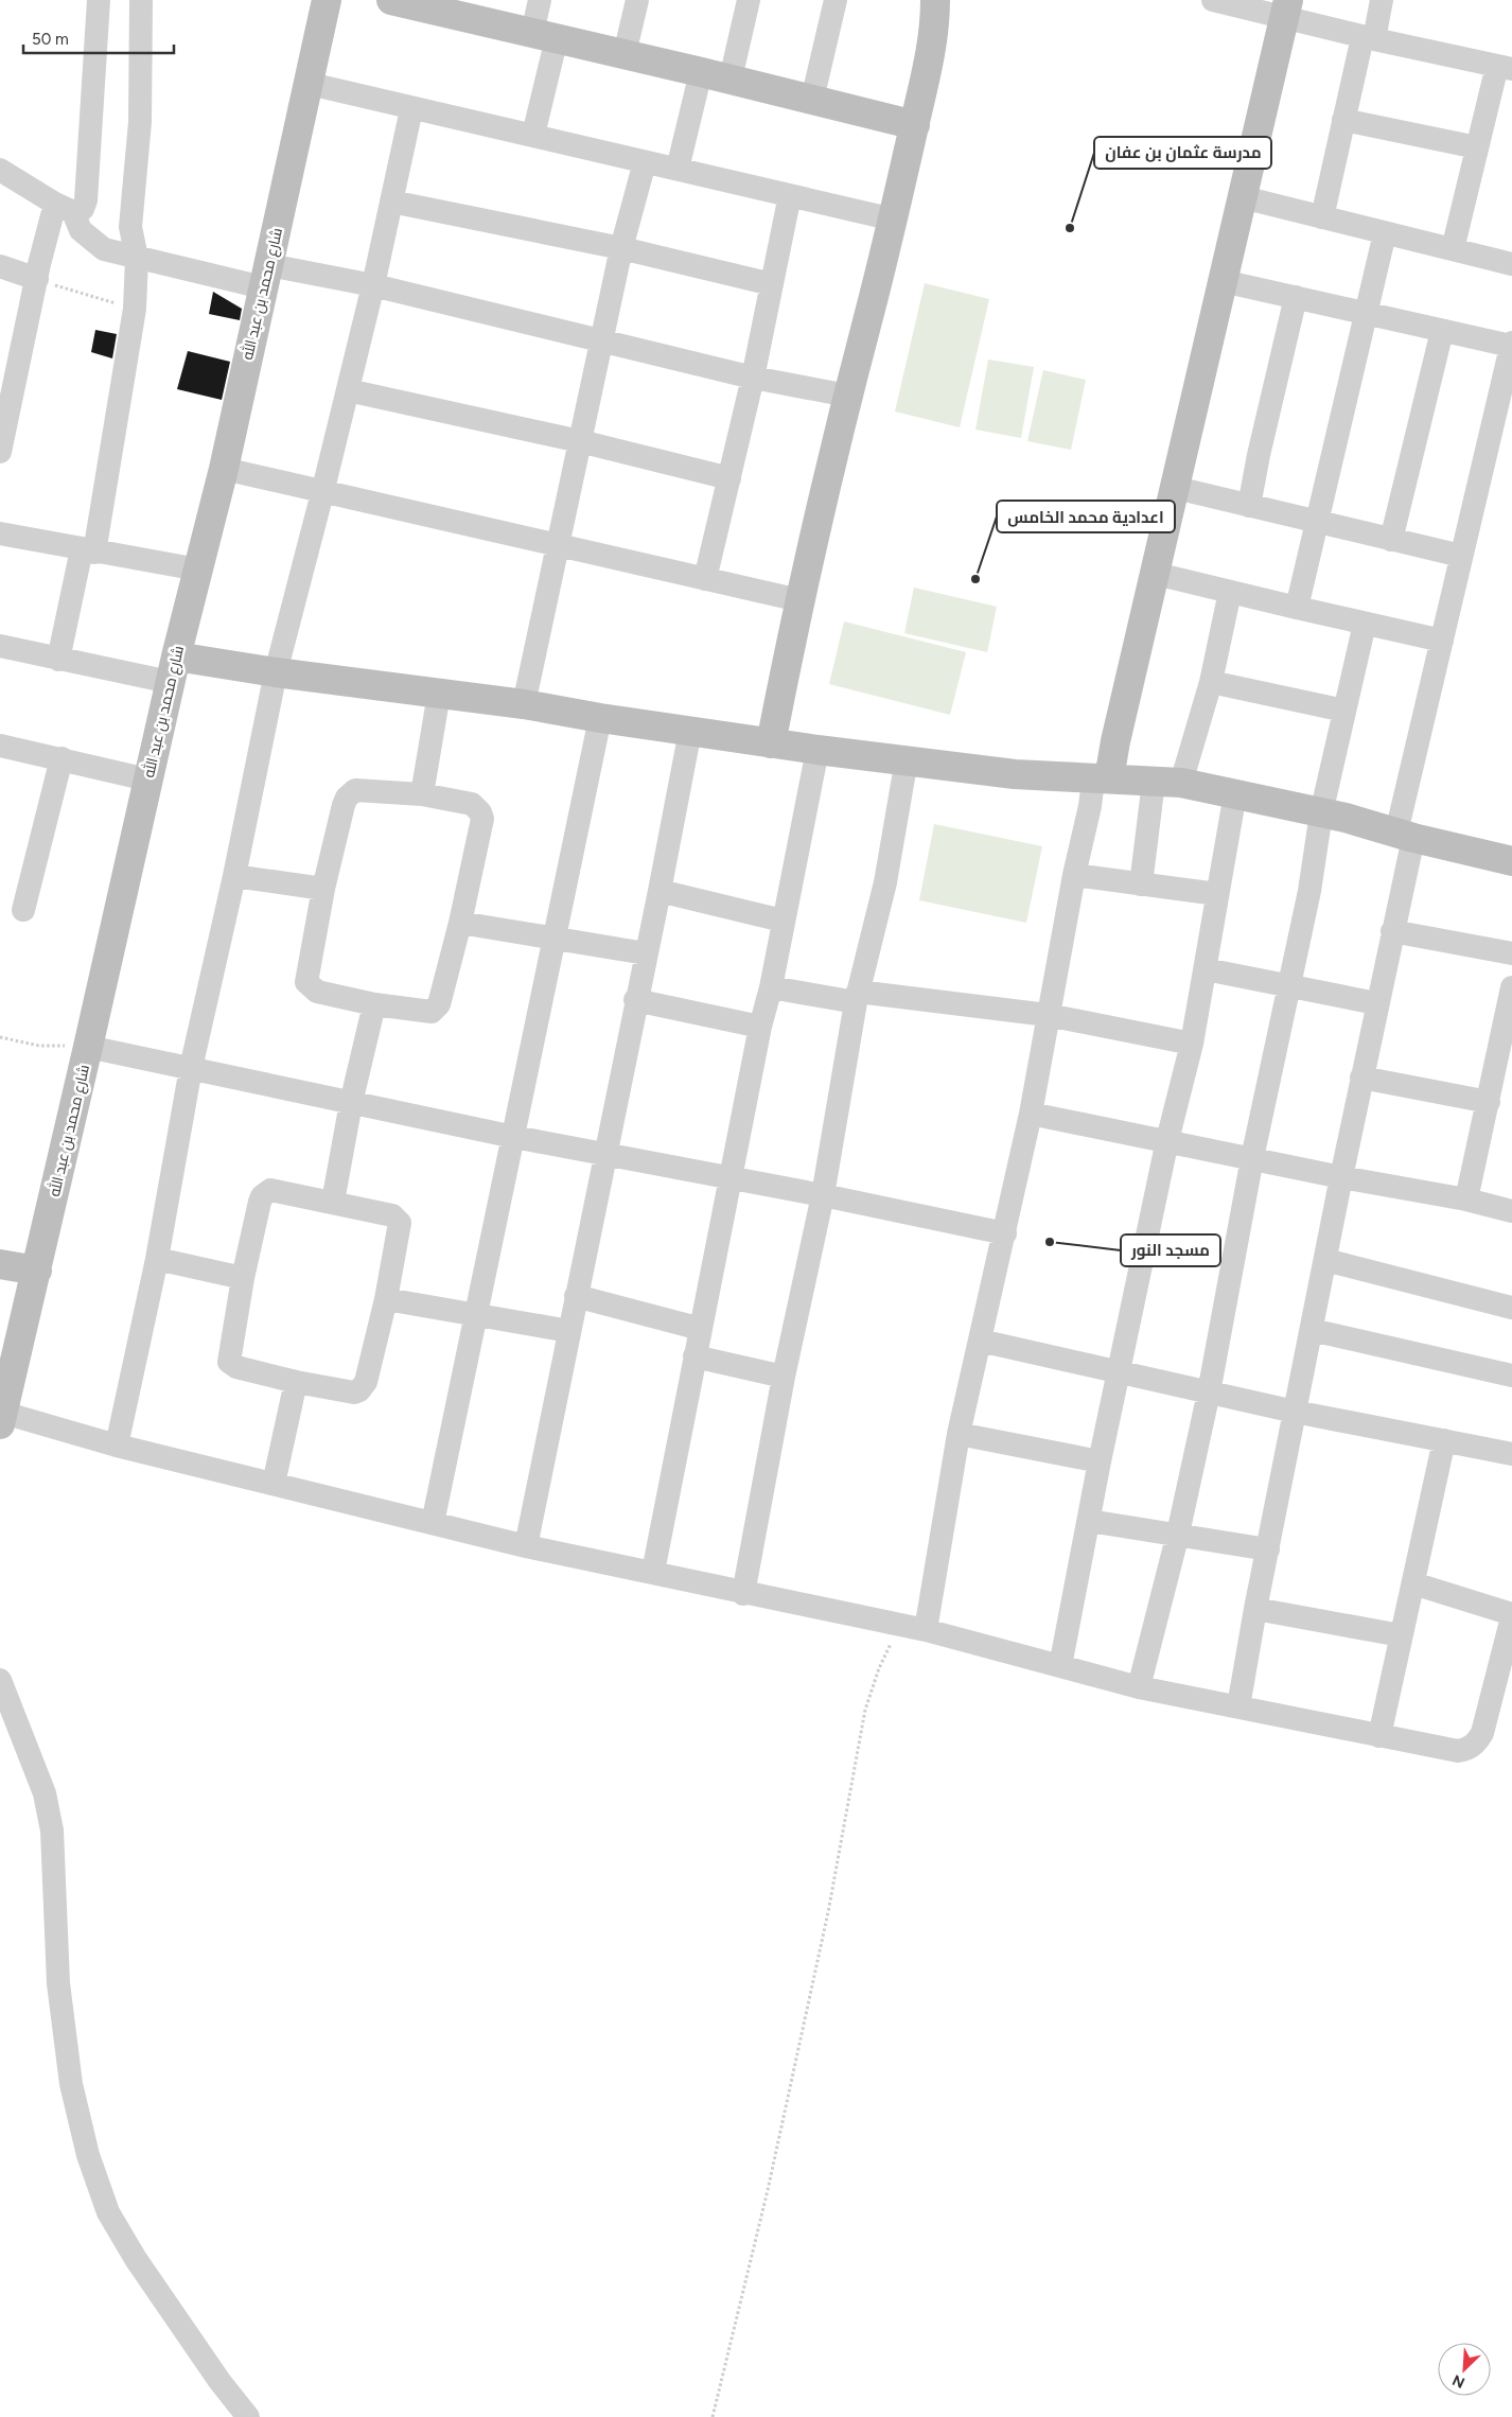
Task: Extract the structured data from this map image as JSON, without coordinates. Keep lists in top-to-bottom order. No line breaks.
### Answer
{"streets":{"street":["شارع محمد بن عبد الله"]},"places":["مدرسة عثمان بن عفان","اعدادية محمد الخامس","مسجد النور"],"scale_bar":"50 m","north":"bottom left"}
